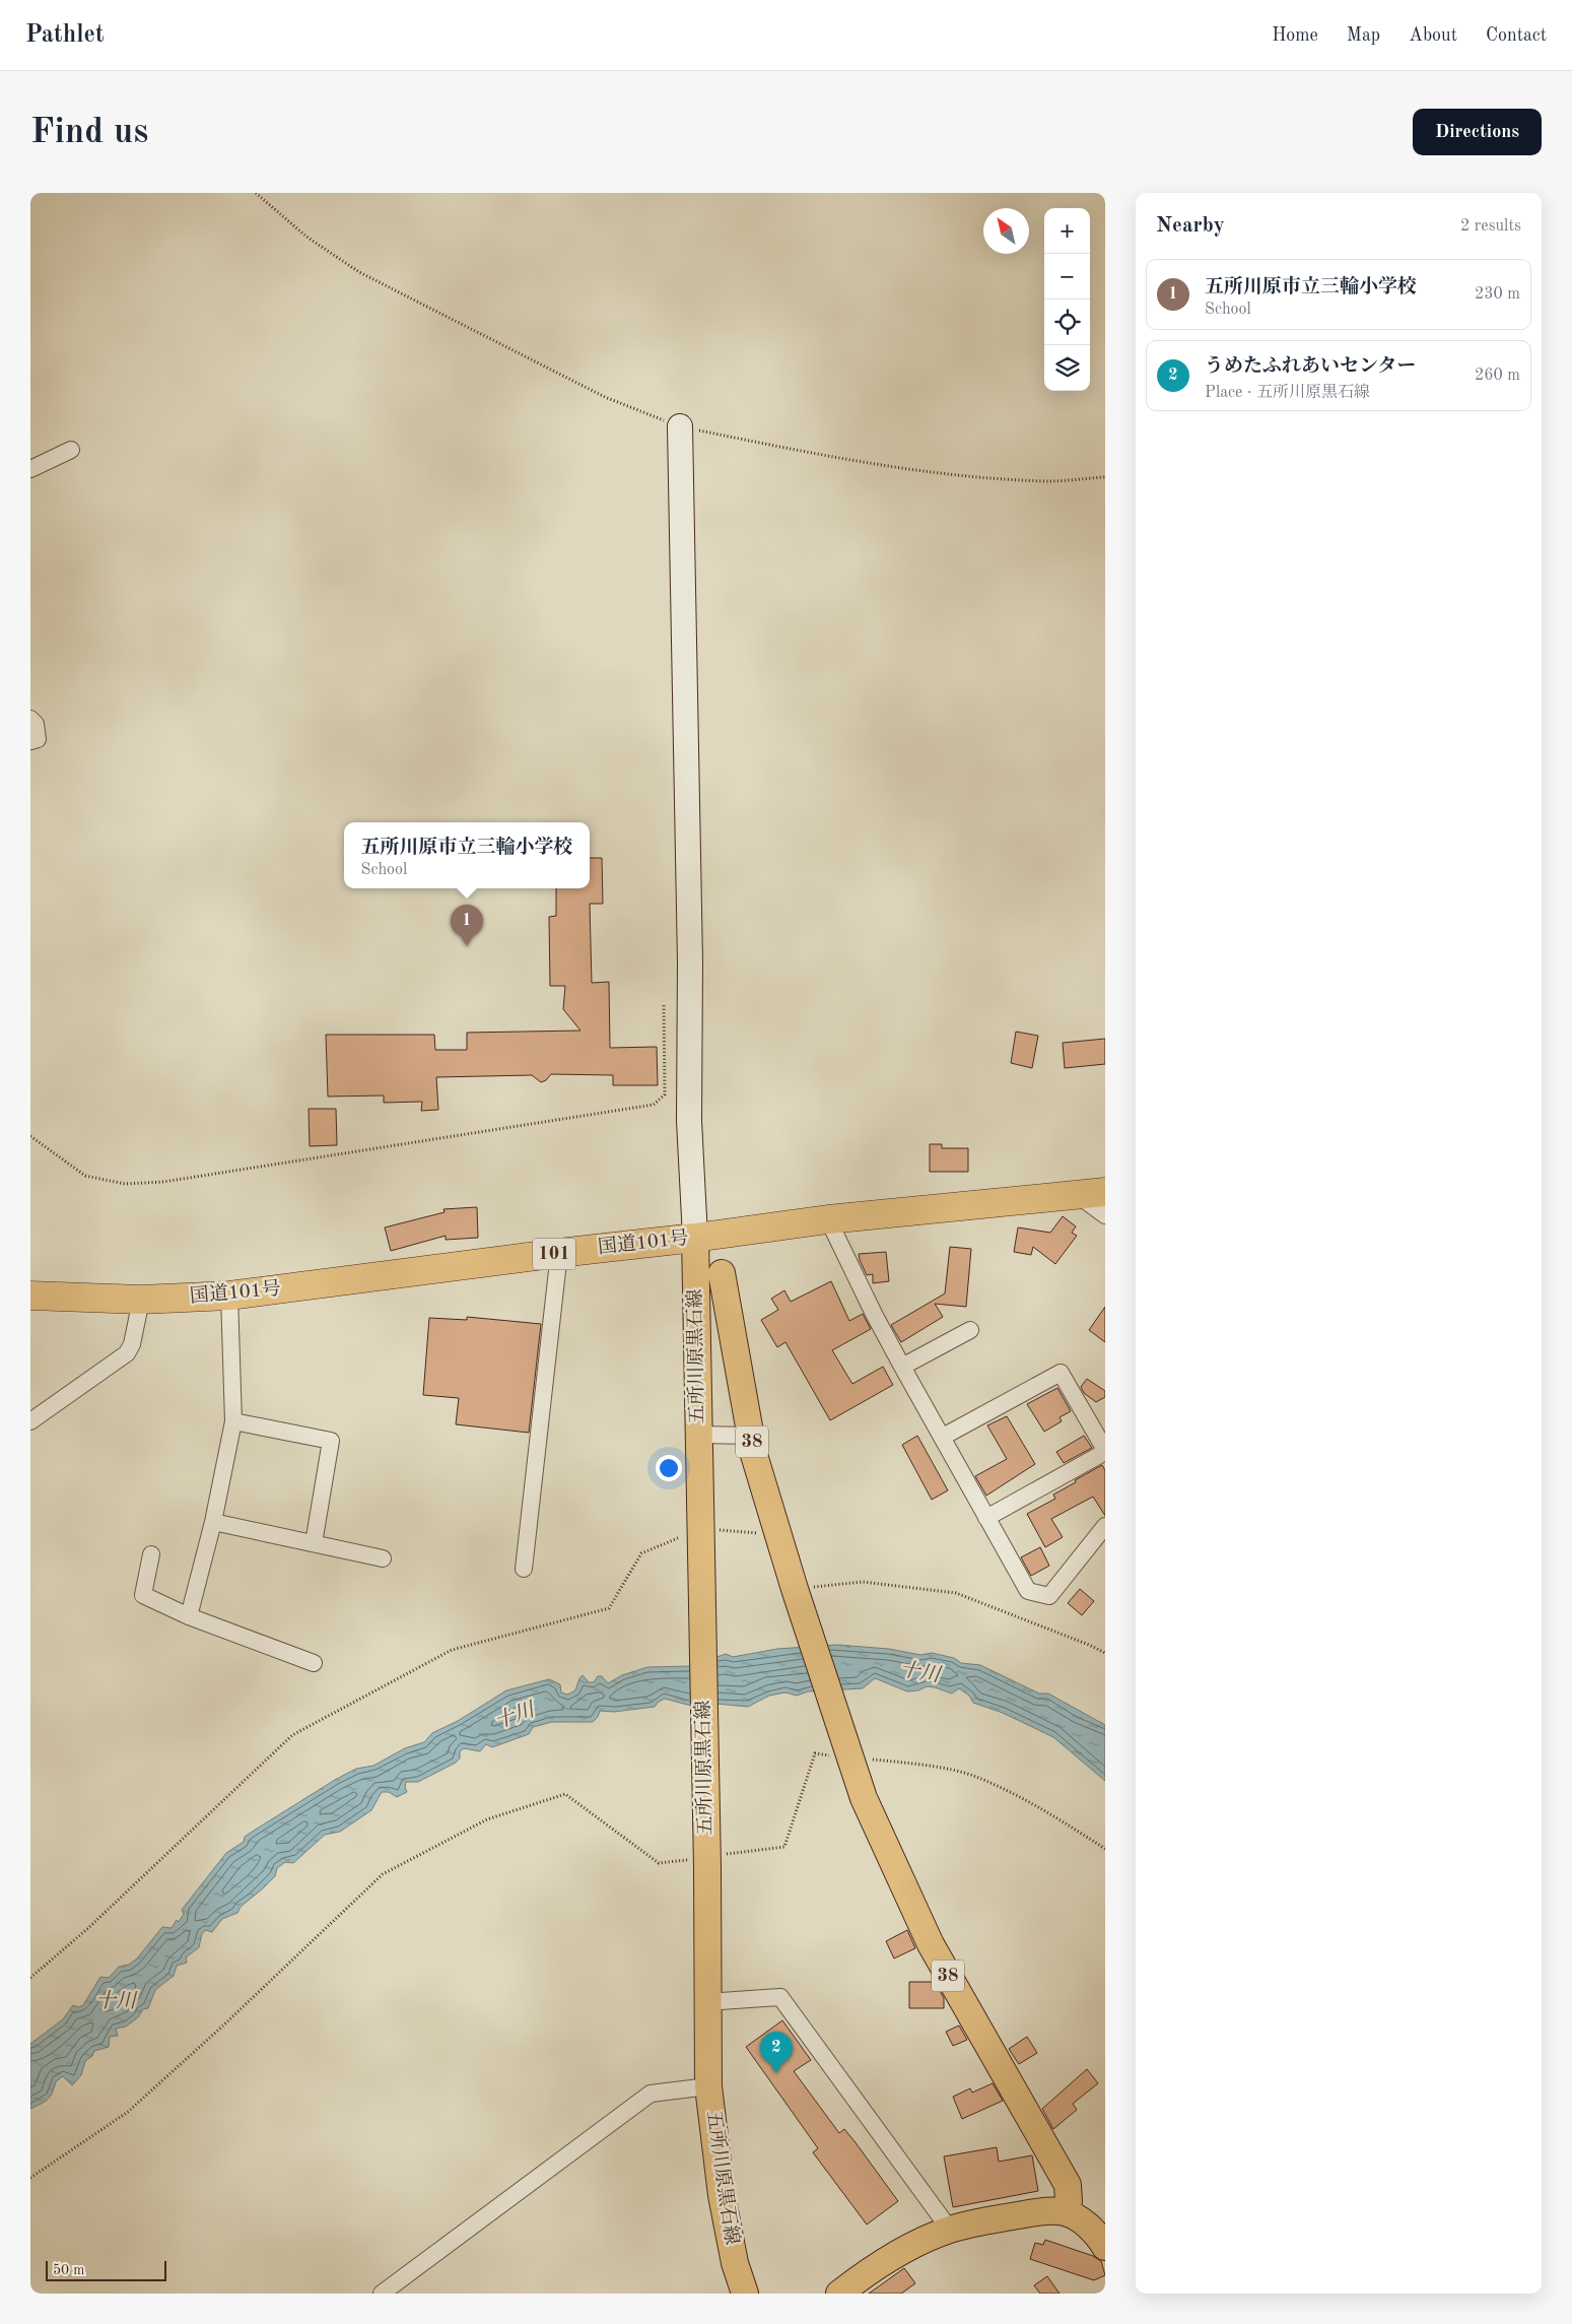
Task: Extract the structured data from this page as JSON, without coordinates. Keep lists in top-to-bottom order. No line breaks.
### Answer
{"streets":{"highway":["国道101号","101"],"main road":["五所川原黒石線","38"]},"crossings":[["国道101号","五所川原黒石線"]],"water":["十川"],"scale_bar":"50 m","north":"top left","page":{"header":"Pathlet","nav":["Home","Map","About","Contact"],"buttons":"Directions","title":"Find us","heading":["Nearby","2 results"],"map_buttons":["+","−"],"list":[{"mark":"1","name":"五所川原市立三輪小学校","note":"School","value":"230 m"},{"mark":"2","name":"うめたふれあいセンター","note":"Place · 五所川原黒石線","value":"260 m"}],"popup":["五所川原市立三輪小学校","School"],"pins":["1","2"],"scale":"50 m"}}
